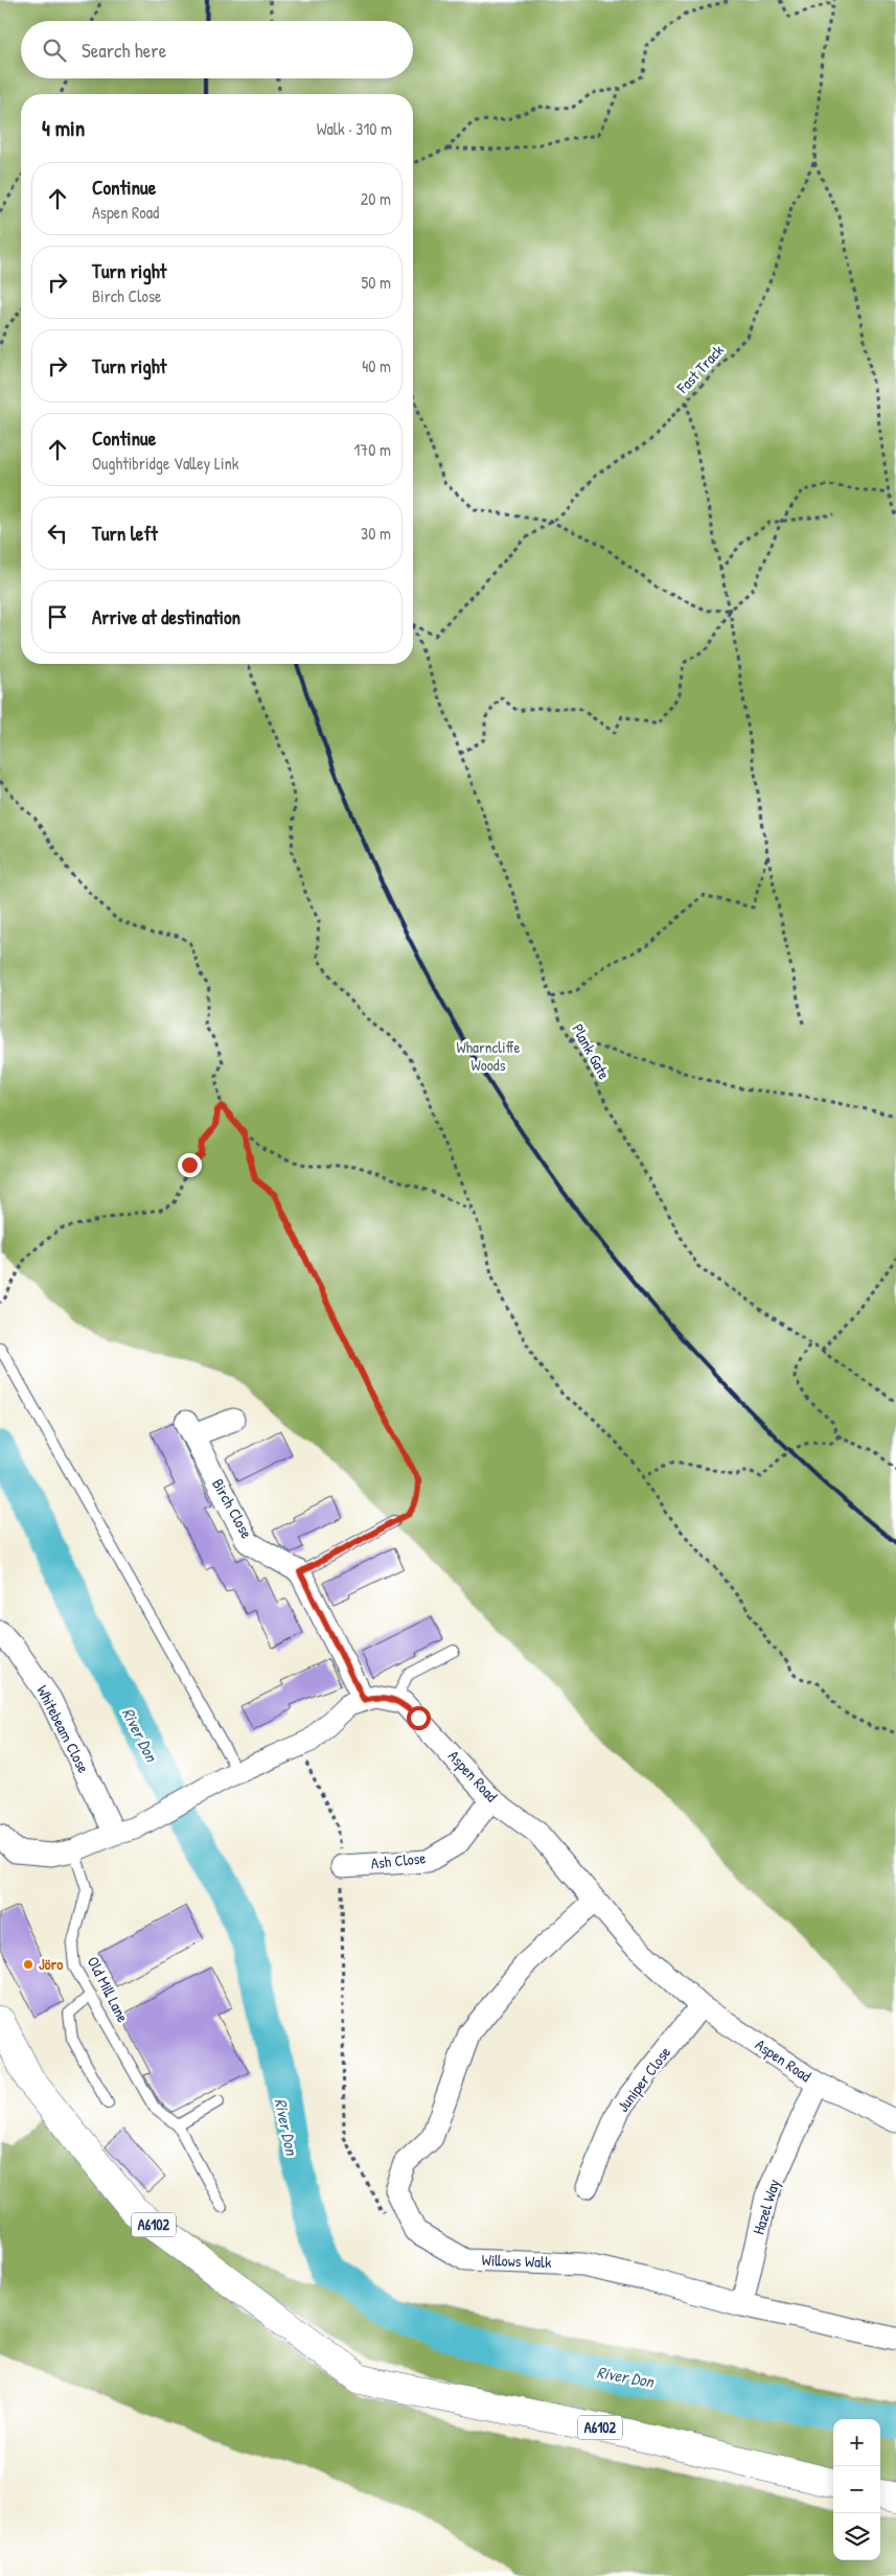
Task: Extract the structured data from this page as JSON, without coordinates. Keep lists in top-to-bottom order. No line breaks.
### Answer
{"streets":{"main road":["A6102"],"street":["Birch Close","Whitebeam Close","Aspen Road","Ash Close","Juniper Close","Hazel Way","Willows Walk"],"lane":["Old Mill Lane"],"path":["Fast Track","Plank Gate"]},"crossings":[["Whitebeam Close","Aspen Road"],["Aspen Road","Ash Close"],["Aspen Road","Old Mill Lane"],["Aspen Road","Juniper Close"],["Aspen Road","Hazel Way"],["Hazel Way","Willows Walk"]],"water":["River Don"],"parks":["Wharncliffe Woods"],"places":["Jöro"],"page":{"search":"Search here","heading":["4 min","Walk · 310 m"],"list":[["Continue","Aspen Road","20 m"],["Turn right","Birch Close","50 m"],["Turn right","40 m"],["Continue","Oughtibridge Valley Link","170 m"],["Turn left","30 m"],"Arrive at destination"],"map_buttons":["+","−"]}}
